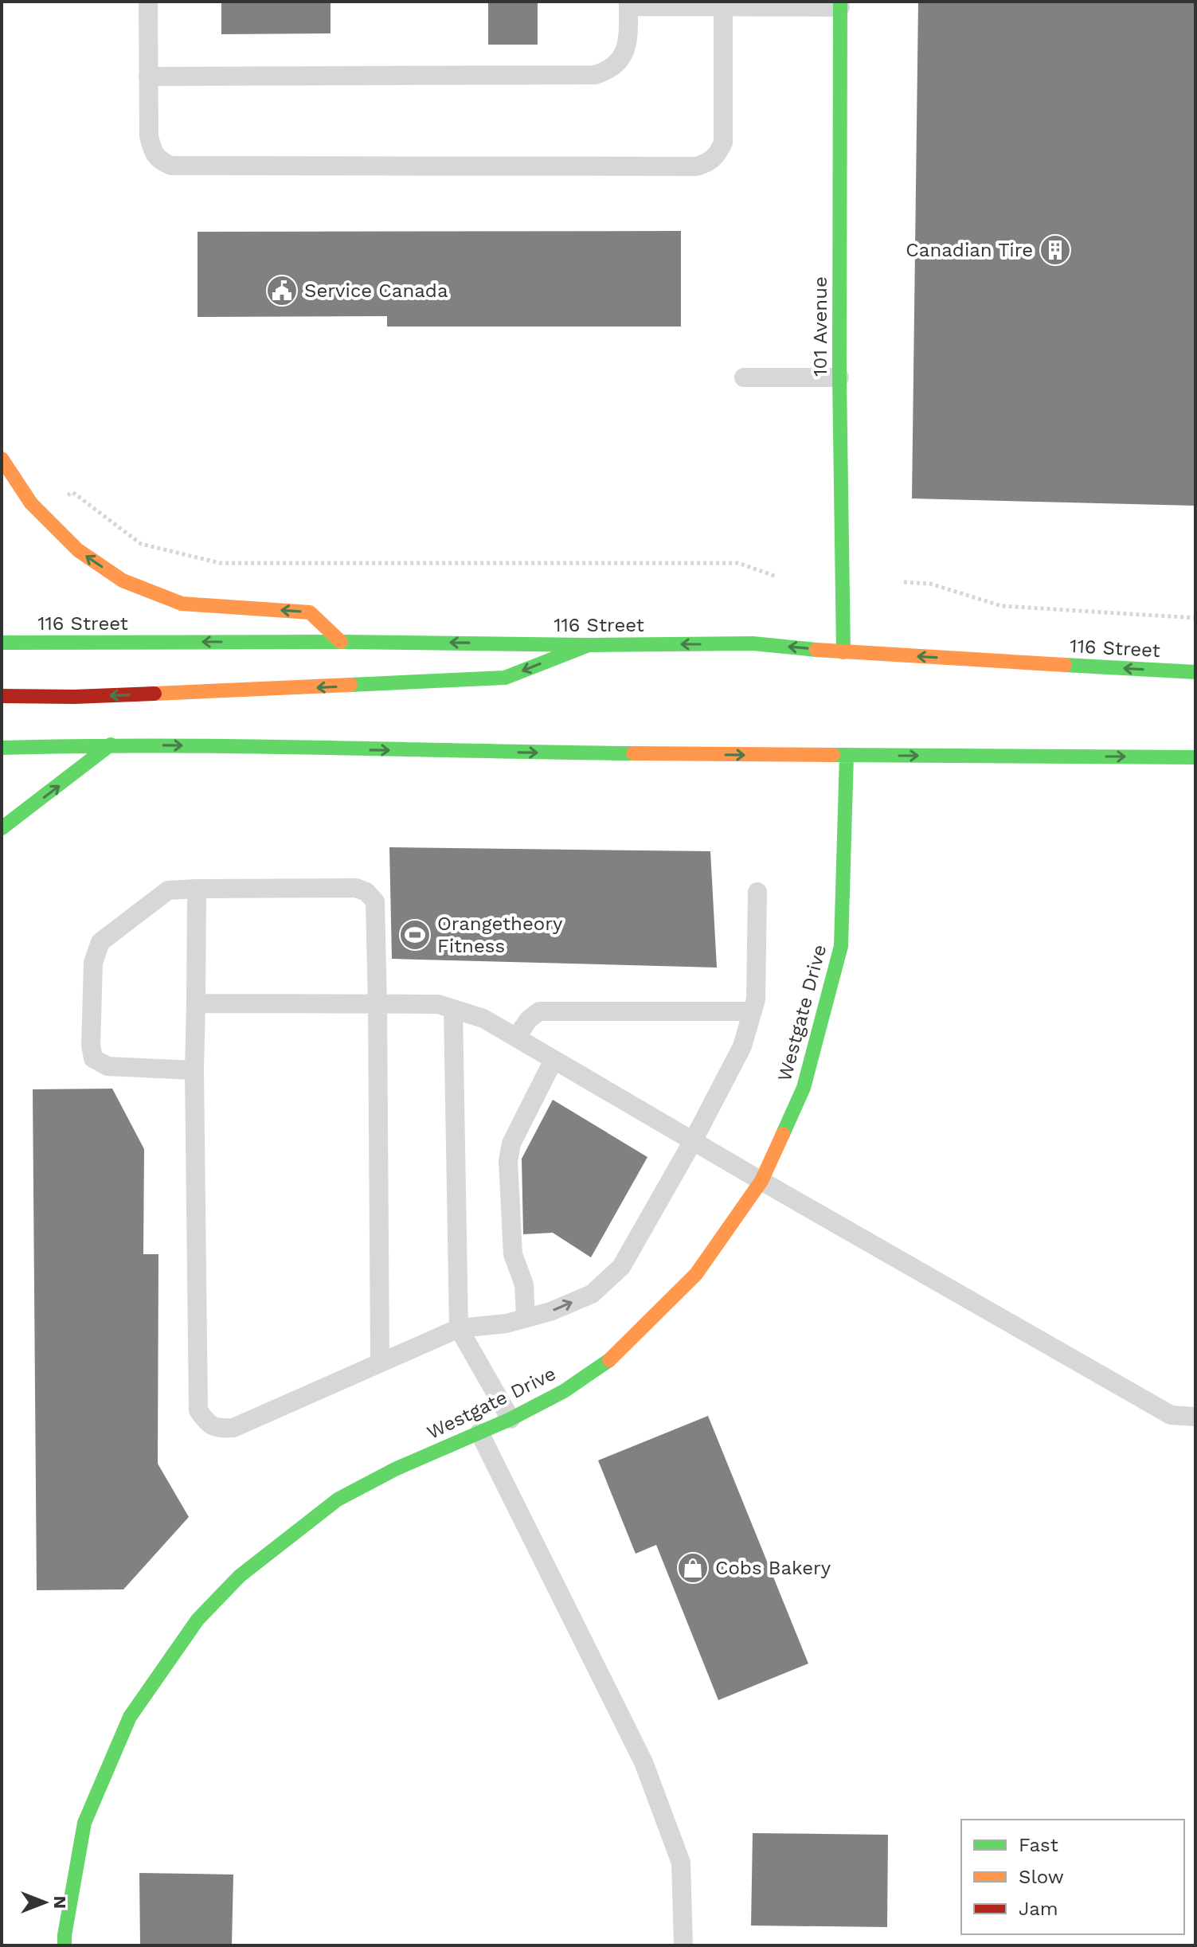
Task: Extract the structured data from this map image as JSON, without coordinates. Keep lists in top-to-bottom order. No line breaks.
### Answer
{"streets":{"main road":["101 Avenue","116 Street","Westgate Drive"]},"crossings":[["101 Avenue","116 Street"]],"places":{"building":["Canadian Tire"],"public building":["Service Canada"],"sports":["Orangetheory Fitness"],"shop":["Cobs Bakery"]},"legend":["Fast","Slow","Jam"],"north":"right"}
